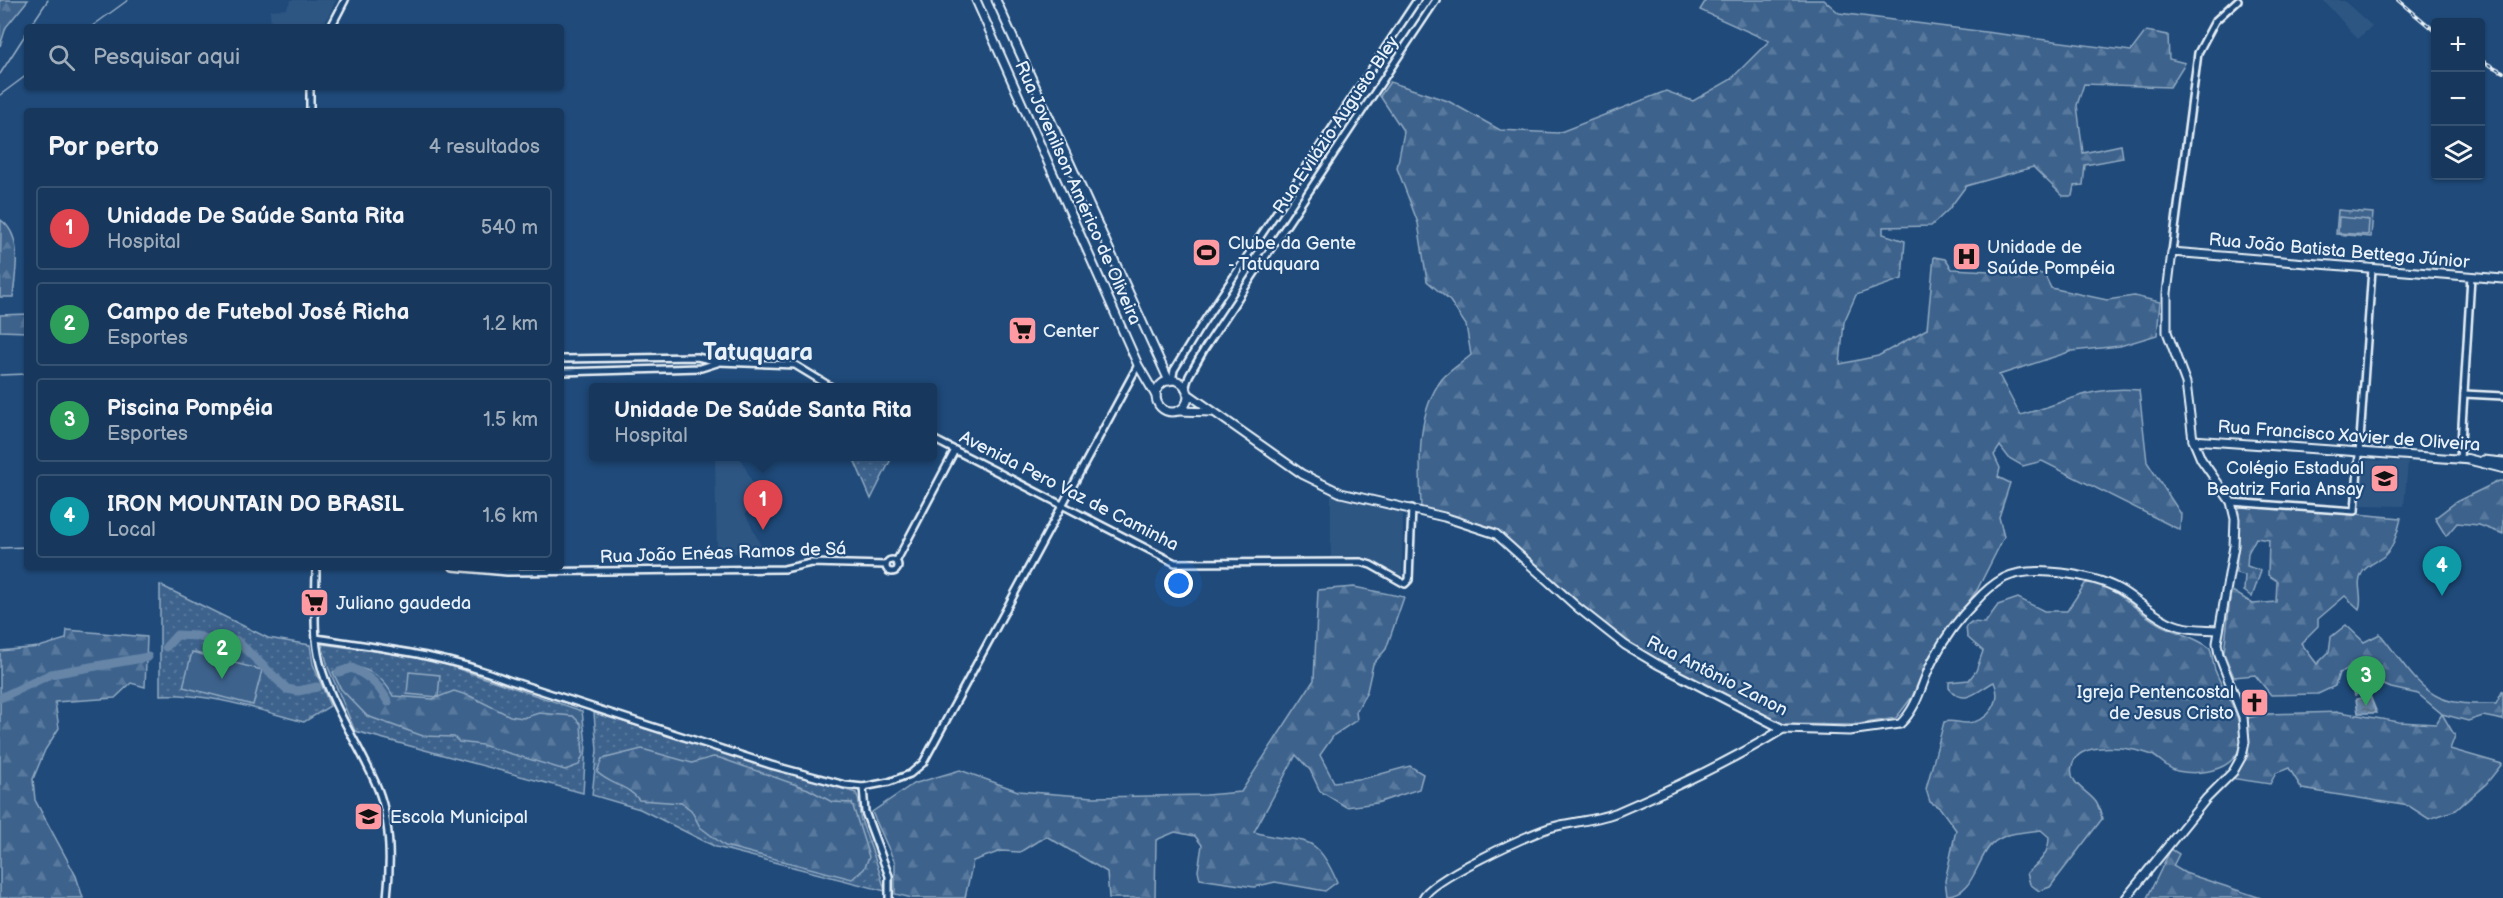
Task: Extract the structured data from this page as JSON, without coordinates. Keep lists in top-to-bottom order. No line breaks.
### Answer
{"streets":{"main road":["Rua Jovenilson Américo de Oliveira","Rua João Batista Bettega Júnior","Rua Francisco Xavier de Oliveira","Rua Antônio Zanon"],"street":["Rua Evilázio Augusto Bley","Avenida Pero Vaz de Caminha","Rua João Enéas Ramos de Sá"]},"crossings":[["Rua Evilázio Augusto Bley","Rua Jovenilson Américo de Oliveira"],["Rua Evilázio Augusto Bley","Rua Antônio Zanon"],["Rua Jovenilson Américo de Oliveira","Rua Antônio Zanon"],["Avenida Pero Vaz de Caminha","Rua João Enéas Ramos de Sá"],["Avenida Pero Vaz de Caminha","Rua Antônio Zanon"]],"districts":["Tatuquara"],"places":{"sports":["Clube da Gente - Tatuquara"],"hospital":["Unidade de Saúde Pompéia"],"supermarket":["Center","Juliano gaudeda"],"school or university":["Colégio Estadual Beatriz Faria Ansay","Escola Municipal"],"church":["Igreja Pentencostal de Jesus Cristo"]},"page":{"map_buttons":["+","−"],"search":"Pesquisar aqui","heading":["Por perto","4 resultados"],"list":[{"mark":"1","name":"Unidade De Saúde Santa Rita","note":"Hospital","value":"540 m"},{"mark":"2","name":"Campo de Futebol José Richa","note":"Esportes","value":"1.2 km"},{"mark":"3","name":"Piscina Pompéia","note":"Esportes","value":"1.5 km"},{"mark":"4","name":"IRON MOUNTAIN DO BRASIL","note":"Local","value":"1.6 km"}],"popup":["Unidade De Saúde Santa Rita","Hospital"],"pins":["1","4","2","3"]}}
